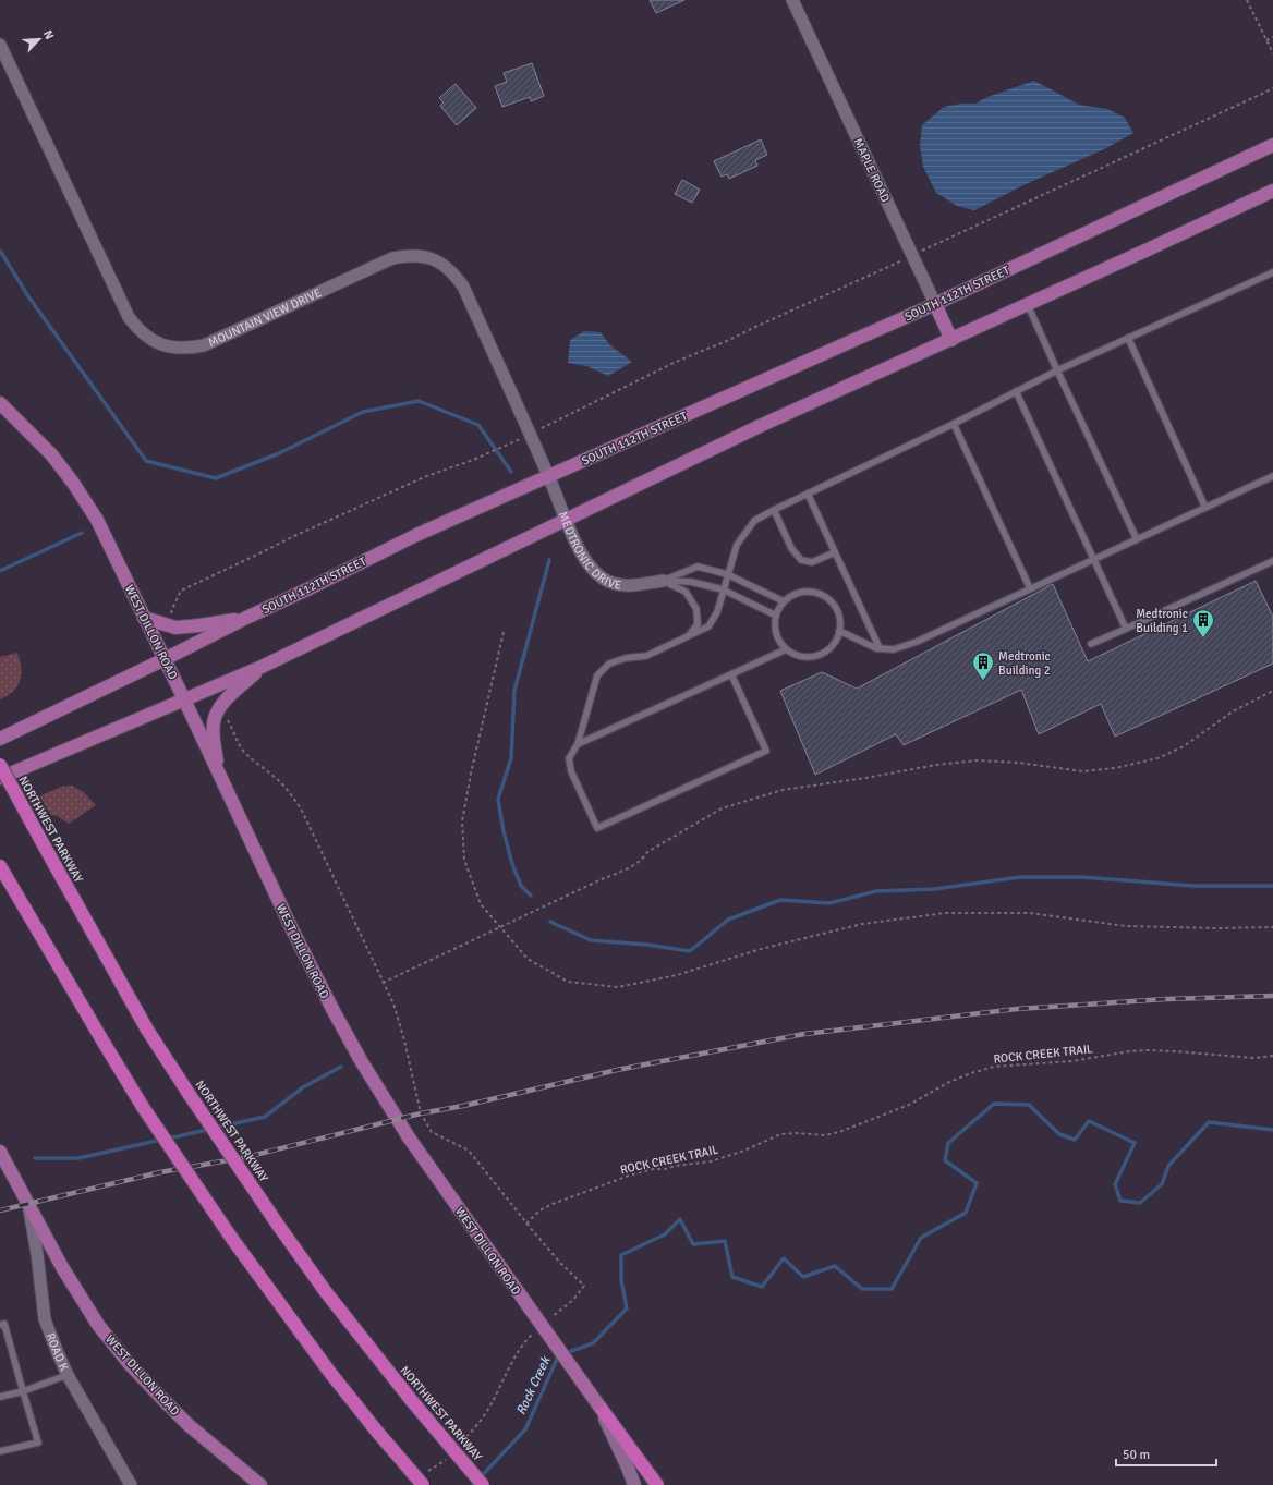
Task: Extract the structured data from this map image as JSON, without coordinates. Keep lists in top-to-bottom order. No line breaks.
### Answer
{"streets":{"highway":["NORTHWEST PARKWAY"],"main road":["MAPLE ROAD","SOUTH 112TH STREET","WEST DILLON ROAD"],"street":["MOUNTAIN VIEW DRIVE","MEDTRONIC DRIVE","ROAD K"],"path":["ROCK CREEK TRAIL"]},"crossings":[["MAPLE ROAD","SOUTH 112TH STREET"],["SOUTH 112TH STREET","MOUNTAIN VIEW DRIVE"],["SOUTH 112TH STREET","WEST DILLON ROAD"],["MOUNTAIN VIEW DRIVE","MEDTRONIC DRIVE"],["WEST DILLON ROAD","ROAD K"]],"water":["Rock Creek"],"places":{"building":["Medtronic Building 1","Medtronic Building 2"]},"scale_bar":"50 m","north":"top right"}
